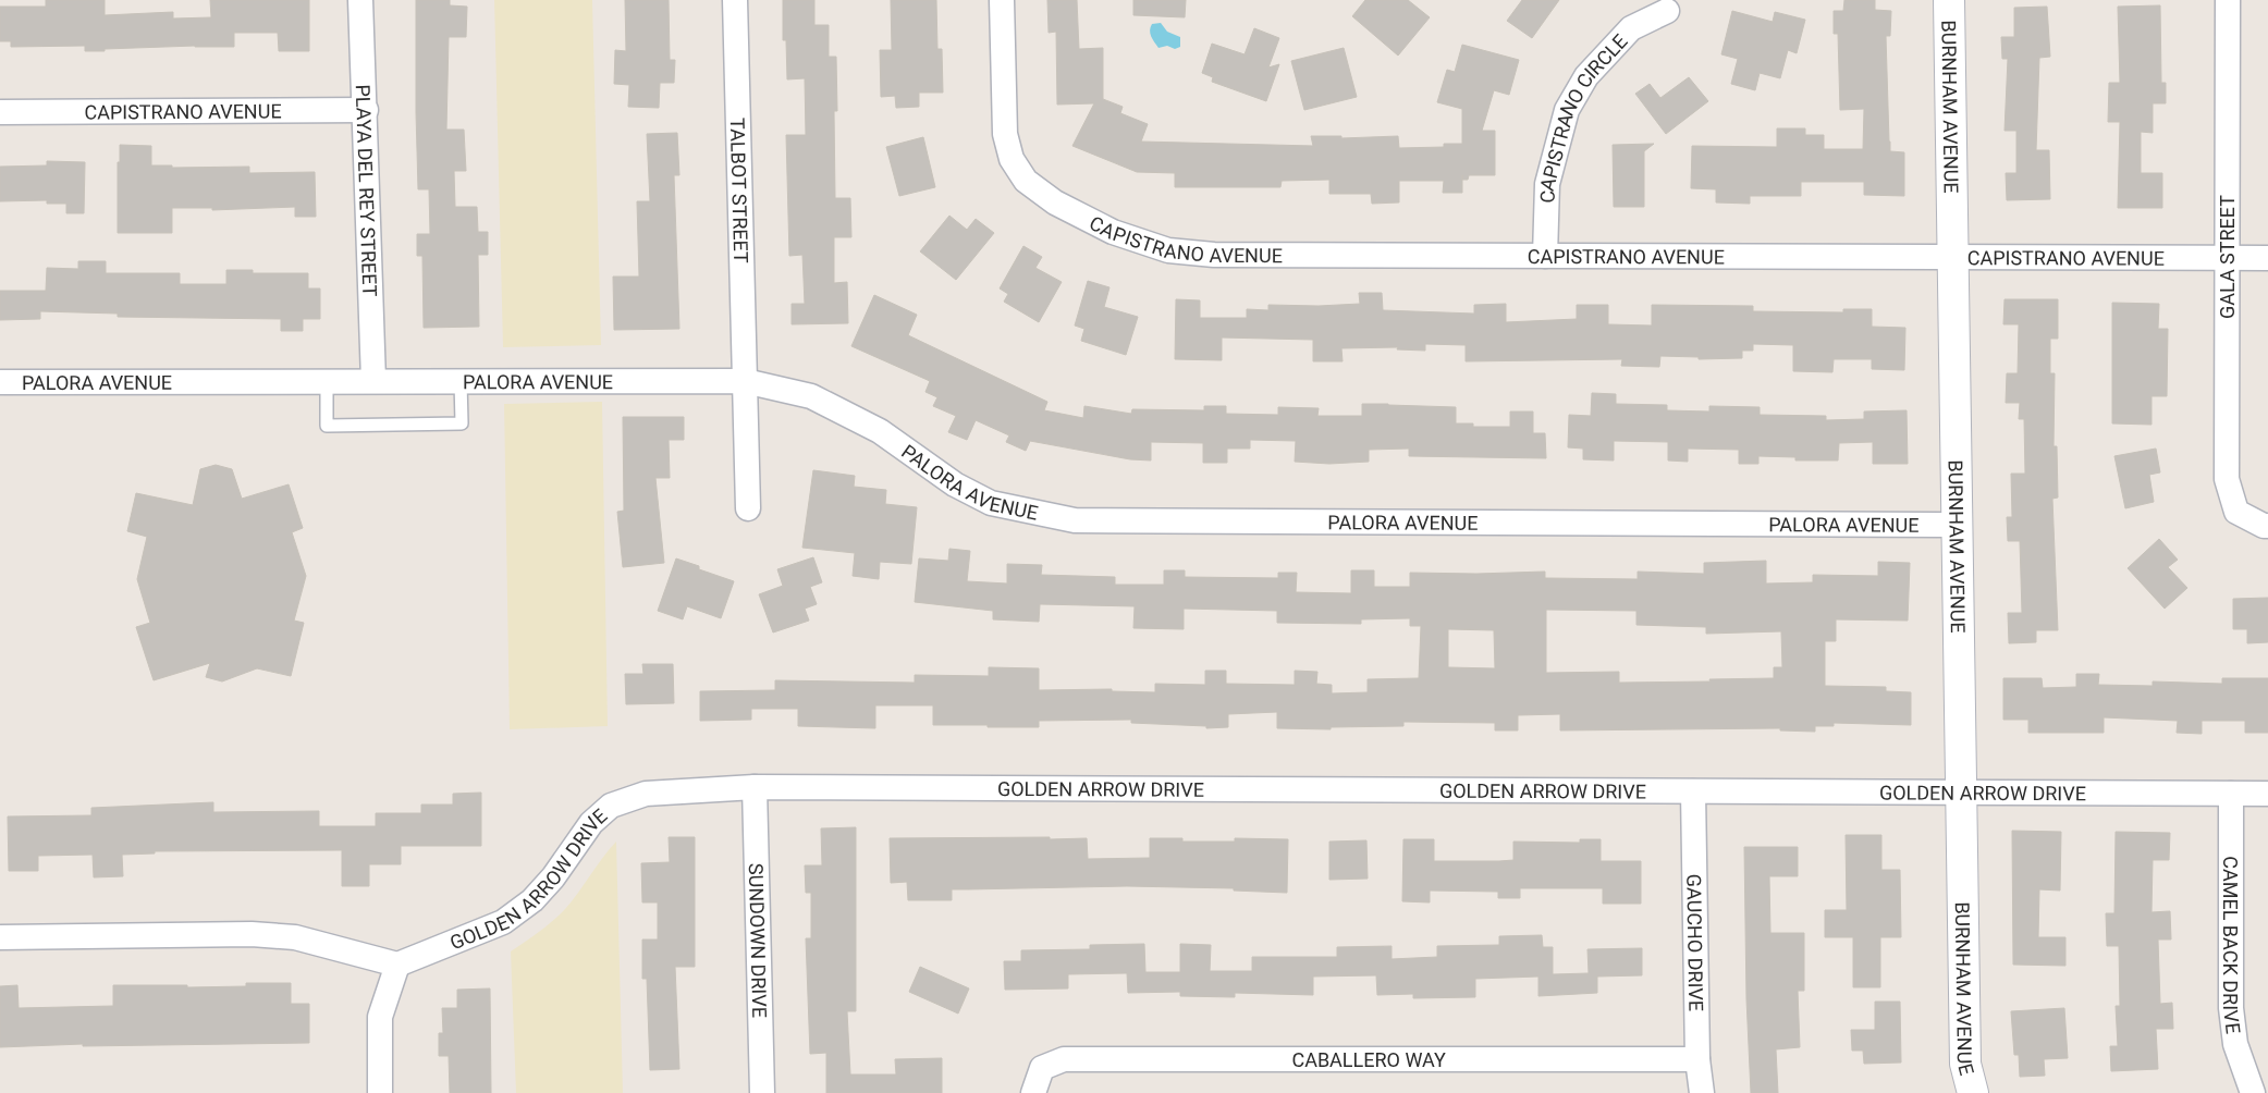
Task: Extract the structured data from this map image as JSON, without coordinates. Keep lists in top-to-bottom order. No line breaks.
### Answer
{"streets":{"street":["BURNHAM AVENUE","CAPISTRANO AVENUE","CAPISTRANO CIRCLE","PLAYA DEL REY STREET","TALBOT STREET","GALA STREET","PALORA AVENUE","GOLDEN ARROW DRIVE","SUNDOWN DRIVE","GAUCHO DRIVE","CAMEL BACK DRIVE","CABALLERO WAY"]},"crossings":[["BURNHAM AVENUE","CAPISTRANO AVENUE"],["BURNHAM AVENUE","PALORA AVENUE"],["BURNHAM AVENUE","GOLDEN ARROW DRIVE"],["CAPISTRANO AVENUE","CAPISTRANO CIRCLE"],["CAPISTRANO AVENUE","PLAYA DEL REY STREET"],["CAPISTRANO AVENUE","GALA STREET"],["PLAYA DEL REY STREET","PALORA AVENUE"],["TALBOT STREET","PALORA AVENUE"],["GOLDEN ARROW DRIVE","SUNDOWN DRIVE"],["GOLDEN ARROW DRIVE","GAUCHO DRIVE"],["GOLDEN ARROW DRIVE","CAMEL BACK DRIVE"],["GAUCHO DRIVE","CABALLERO WAY"]]}
